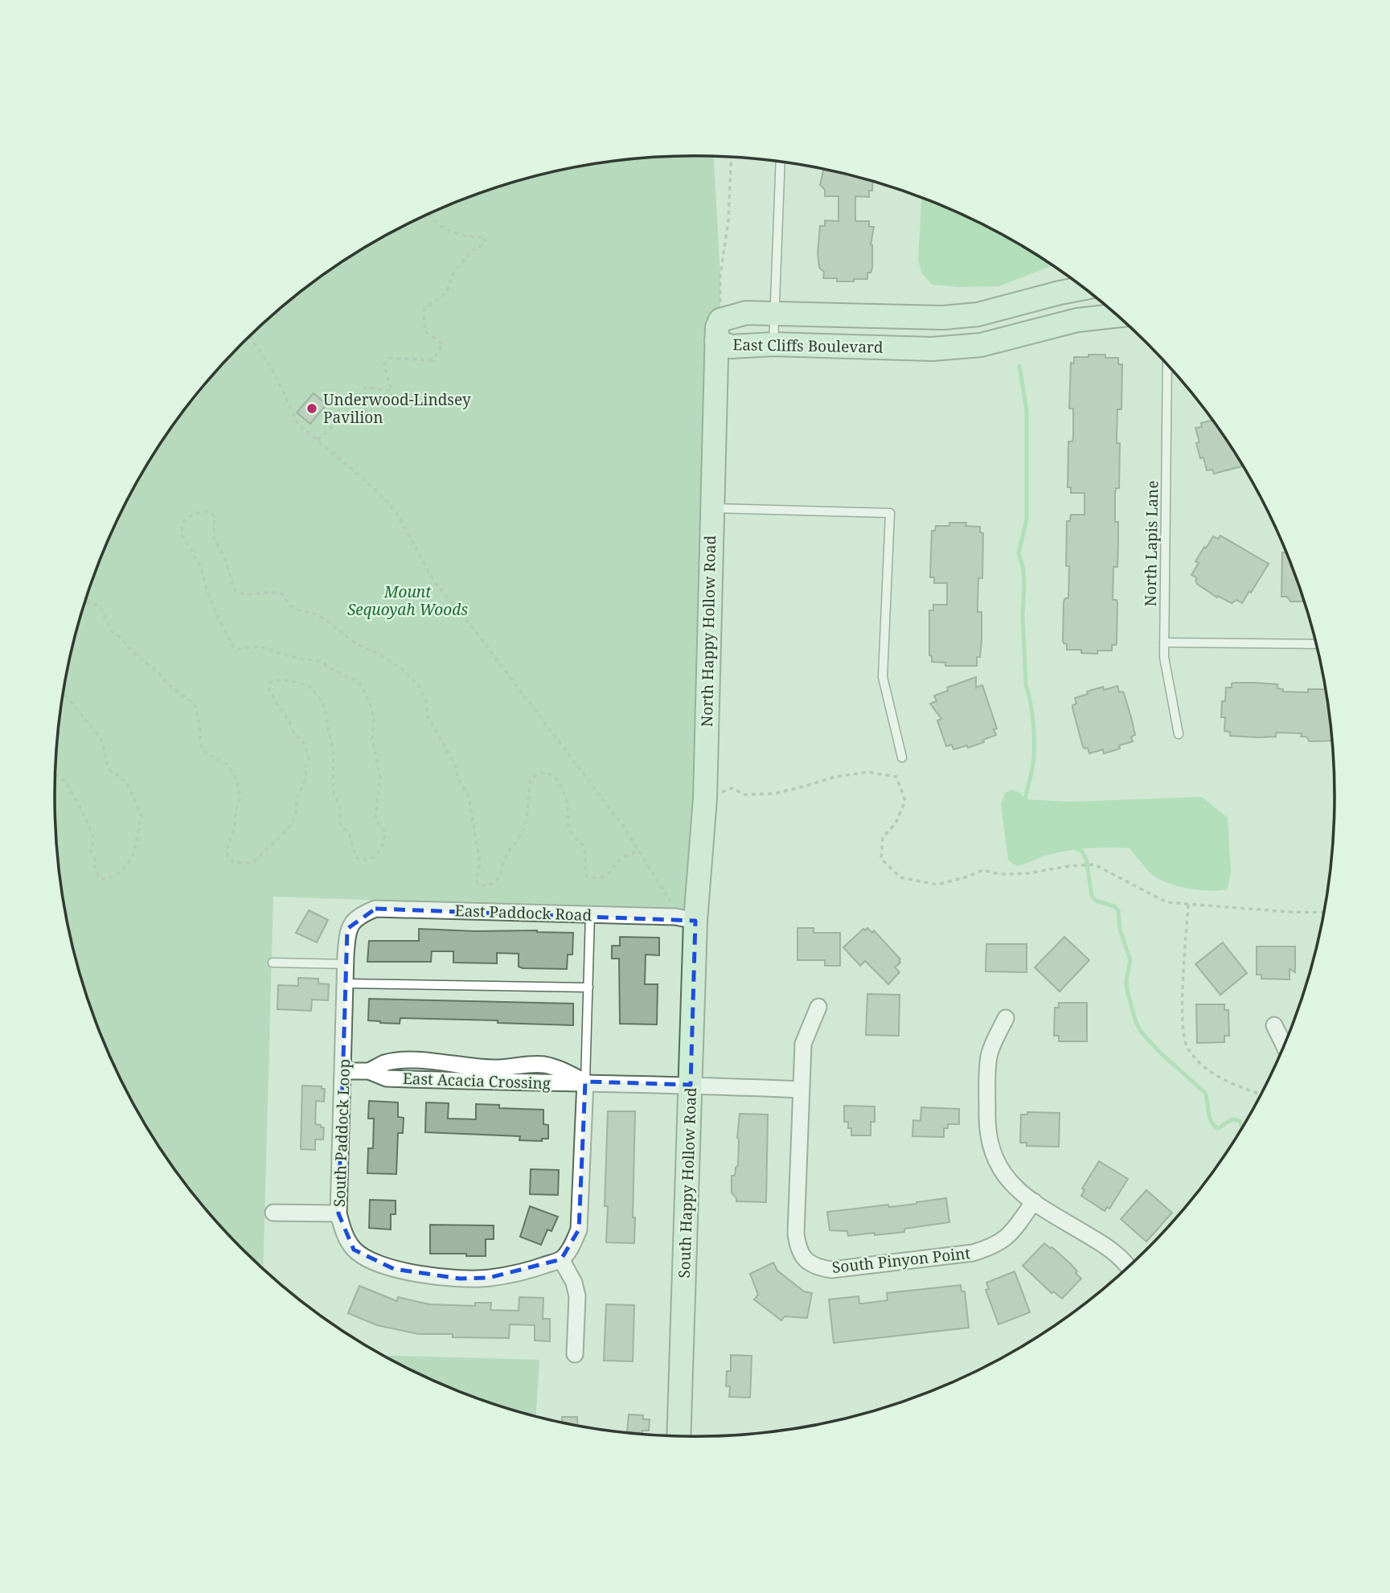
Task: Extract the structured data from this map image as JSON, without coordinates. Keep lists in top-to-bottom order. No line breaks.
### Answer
{"streets":{"street":["East Cliffs Boulevard","North Happy Hollow Road","East Paddock Road","East Acacia Crossing","South Paddock Loop","South Happy Hollow Road","South Pinyon Point"],"lane":["North Lapis Lane"]},"crossings":[["East Cliffs Boulevard","North Happy Hollow Road"],["North Happy Hollow Road","East Paddock Road"],["North Happy Hollow Road","South Happy Hollow Road"],["East Paddock Road","South Paddock Loop"],["East Paddock Road","South Happy Hollow Road"],["East Acacia Crossing","South Paddock Loop"],["East Acacia Crossing","South Happy Hollow Road"],["East Acacia Crossing","South Pinyon Point"]],"parks":["Mount Sequoyah Woods"],"places":["Underwood-Lindsey Pavilion"]}
